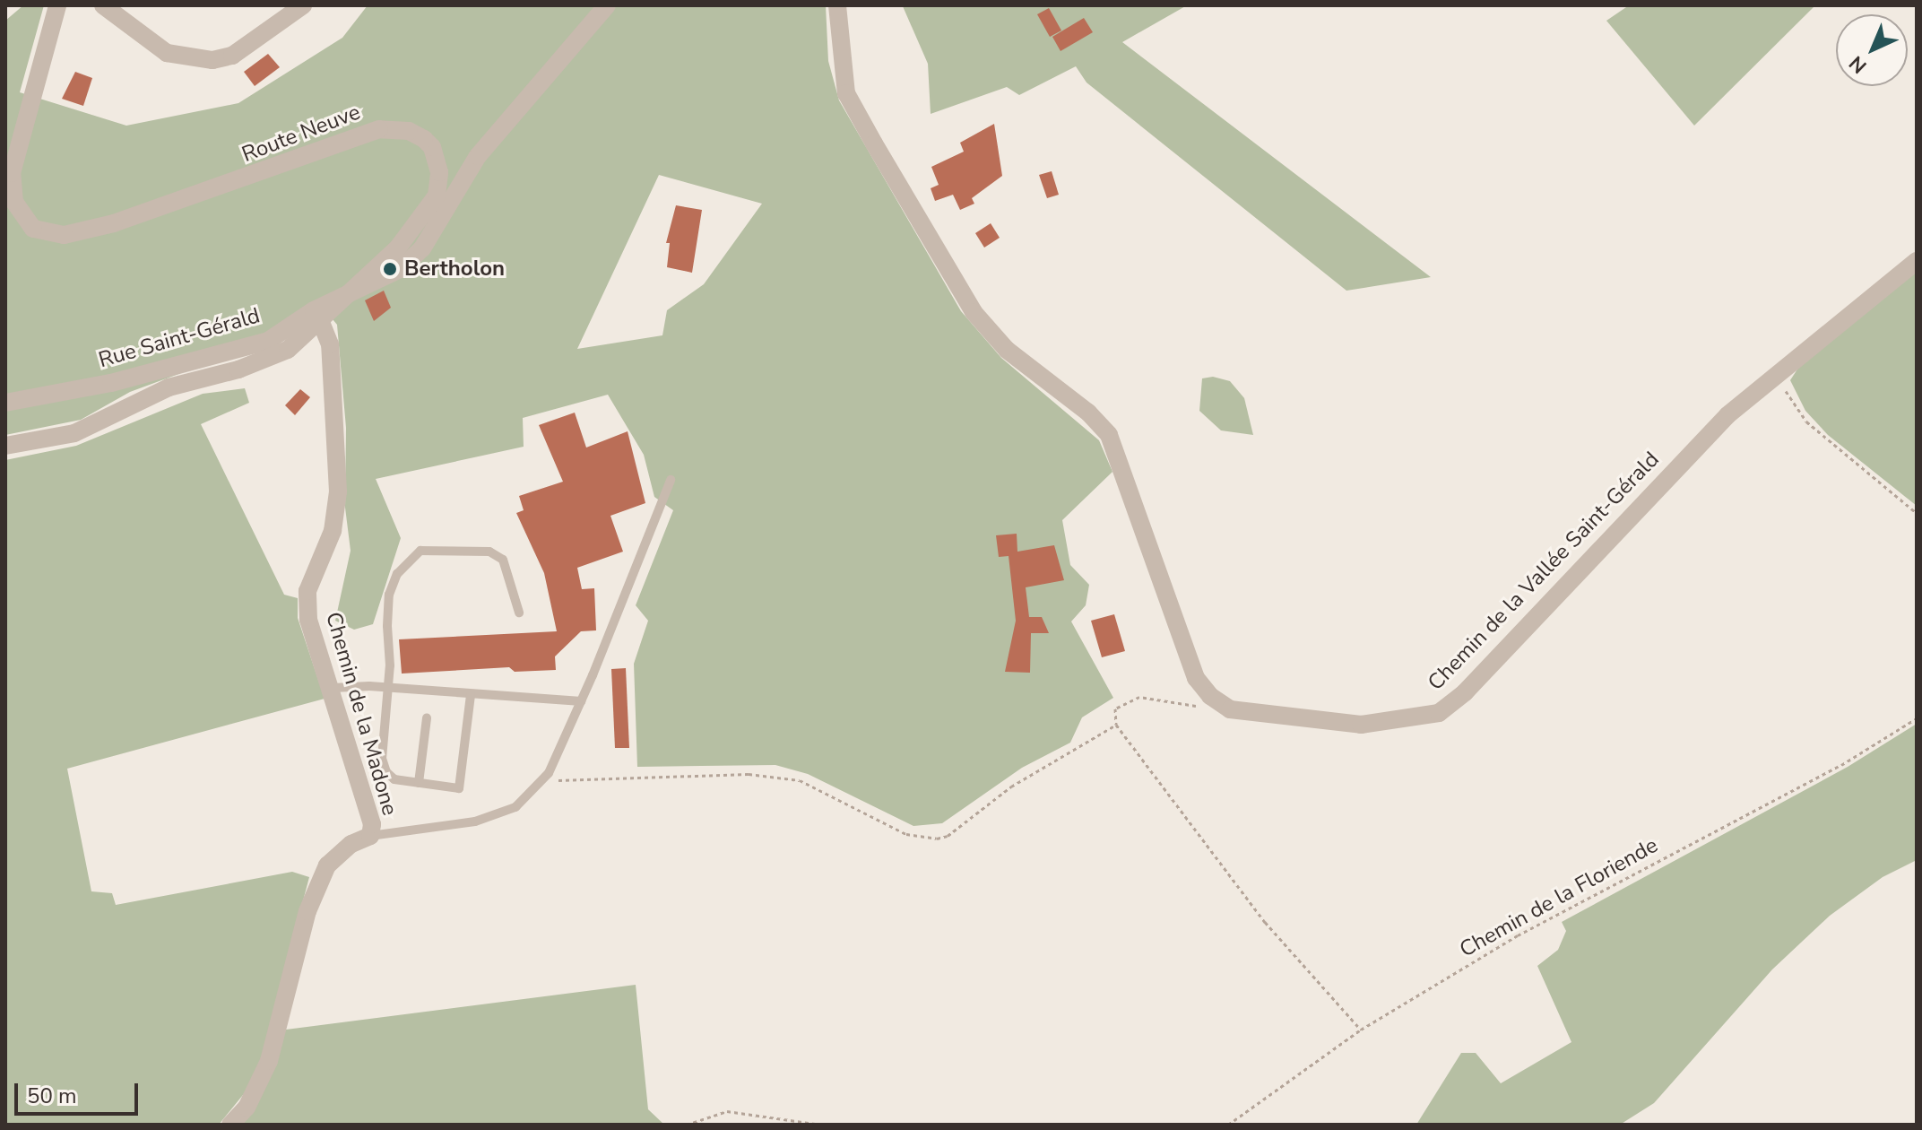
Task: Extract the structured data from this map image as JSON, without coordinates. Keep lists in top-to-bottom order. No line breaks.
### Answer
{"streets":{"street":["Route Neuve","Rue Saint-Gérald","Chemin de la Vallée Saint-Gérald","Chemin de la Madone"],"path":["Chemin de la Floriende"]},"crossings":[["Route Neuve","Rue Saint-Gérald"],["Route Neuve","Chemin de la Madone"]],"places":["Bertholon"],"scale_bar":"50 m","north":"bottom left"}
